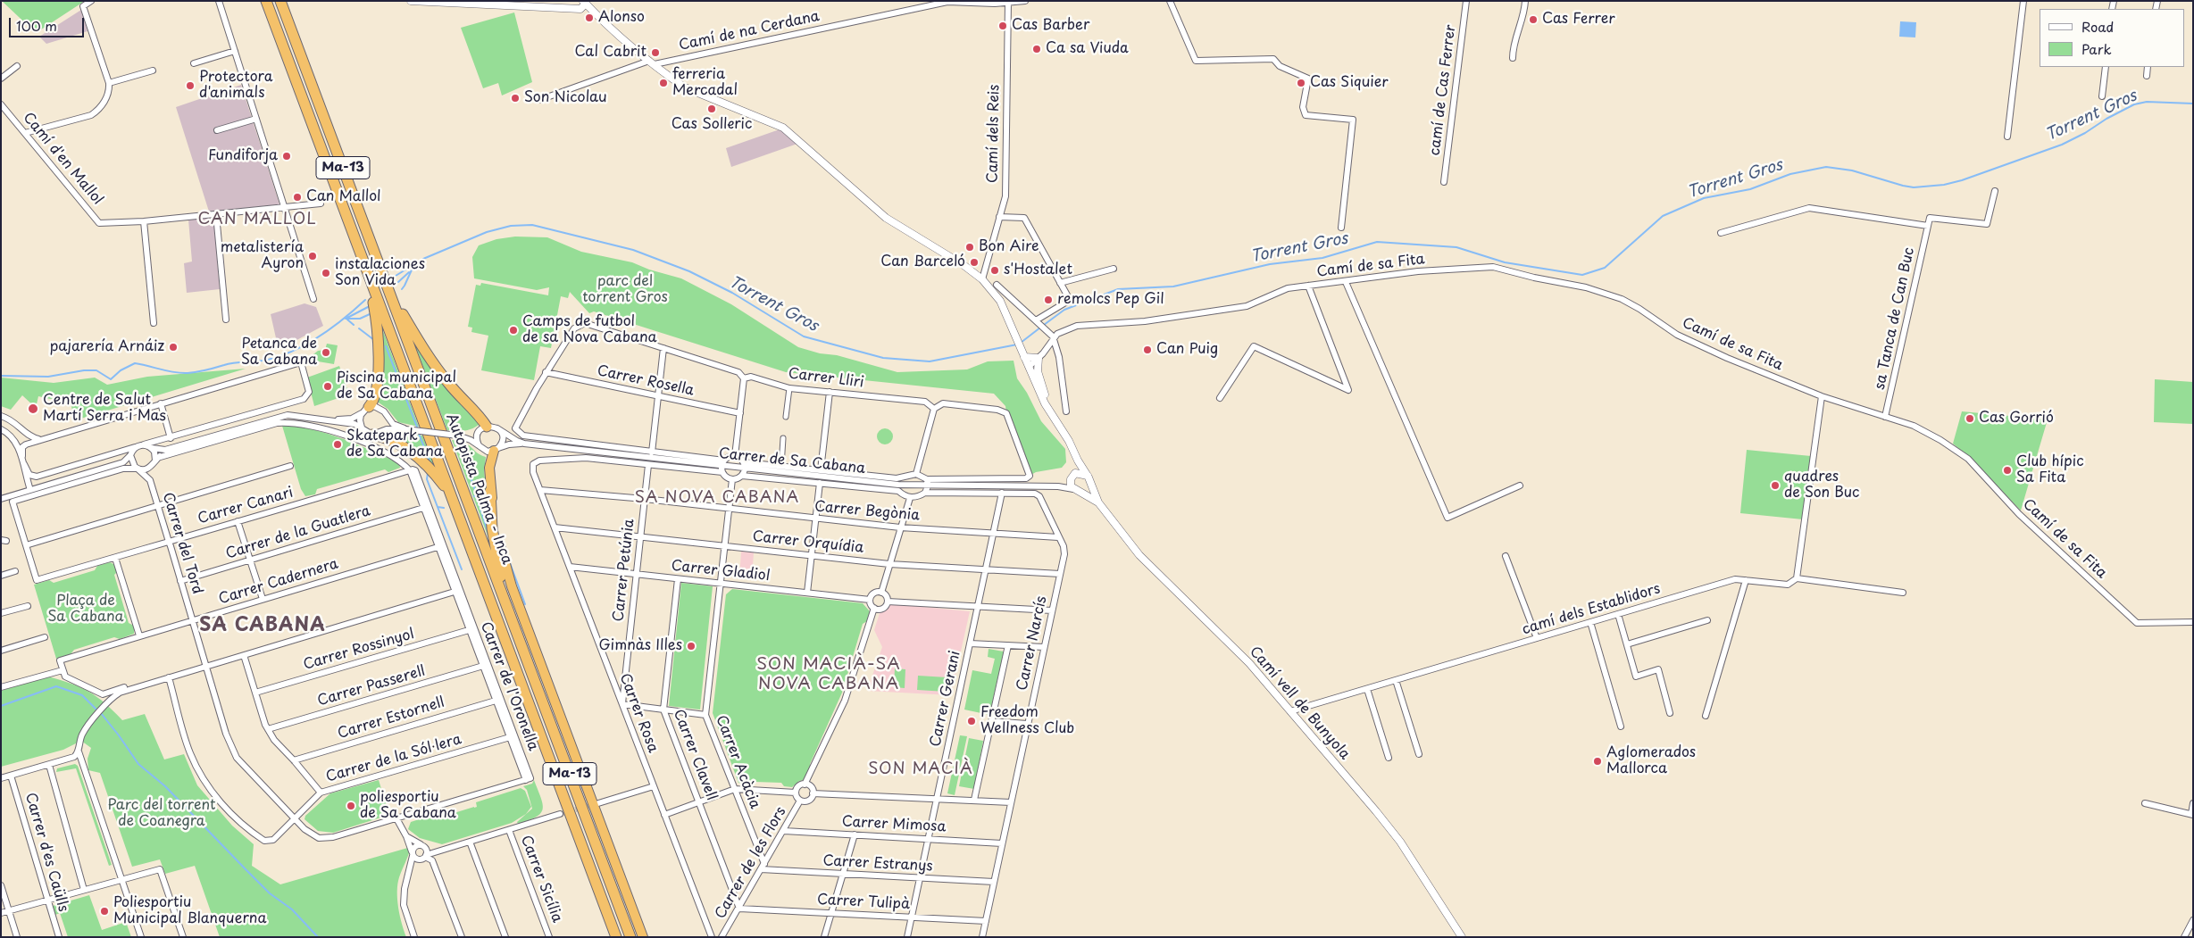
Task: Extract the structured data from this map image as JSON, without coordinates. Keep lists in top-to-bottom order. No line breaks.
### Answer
{"streets":{"highway":["Ma-13","Autopista Palma - Inca"],"street":["Camí de na Cerdana","camí de Cas Ferrer","Camí dels Reis","Camí d'en Mallol","Camí de sa Fita","sa Tanca de Can Buc","Carrer Lliri","Carrer Rosella","Carrer de Sa Cabana","Carrer Canari","Carrer Begònia","Carrer de la Guatlera","Carrer Orquídia","Carrer del Tord","Carrer Petúnia","Carrer Gladiol","Carrer Cadernera","camí dels Establidors","Carrer Narcís","Carrer Rossinyol","Carrer Passerell","Carrer de l'Oronella","Carrer Gerani","Camí vell de Bunyola","Carrer Rosa","Carrer Estornell","Carrer Clavell","Carrer de la Sól·lera","Carrer Acàcia","Carrer Mimosa","Carrer d'es Caülls","Carrer de les Flors","Carrer Estranys","Carrer Sicília","Carrer Tulipà"]},"crossings":[["Camí de na Cerdana","Camí dels Reis"],["Camí de na Cerdana","Camí vell de Bunyola"],["Camí dels Reis","Camí vell de Bunyola"],["Camí de sa Fita","sa Tanca de Can Buc"],["Camí de sa Fita","Camí vell de Bunyola"],["Carrer Lliri","Carrer Rosella"],["Carrer de Sa Cabana","Camí vell de Bunyola"],["Carrer Canari","Carrer del Tord"],["Carrer Canari","Carrer de l'Oronella"],["Carrer Begònia","Carrer Petúnia"],["Carrer Begònia","Carrer Narcís"],["Carrer Begònia","Carrer Gerani"],["Carrer Begònia","Carrer Rosa"],["Carrer Begònia","Carrer Acàcia"],["Carrer de la Guatlera","Carrer del Tord"],["Carrer de la Guatlera","Carrer de l'Oronella"],["Carrer Orquídia","Carrer Petúnia"],["Carrer Orquídia","Carrer Narcís"],["Carrer Orquídia","Carrer Gerani"],["Carrer Orquídia","Carrer Rosa"],["Carrer Orquídia","Carrer Acàcia"],["Carrer del Tord","Carrer Cadernera"],["Carrer del Tord","Carrer de l'Oronella"],["Carrer del Tord","Carrer de la Sól·lera"],["Carrer Petúnia","Carrer Gladiol"],["Carrer Petúnia","Carrer Rosa"],["Carrer Gladiol","Carrer Rosa"],["Carrer Gladiol","Carrer Clavell"],["Carrer Gladiol","Carrer Acàcia"],["Carrer Cadernera","Carrer de l'Oronella"],["camí dels Establidors","Camí vell de Bunyola"],["Carrer Narcís","Carrer Gerani"],["Carrer Narcís","Carrer Mimosa"],["Carrer Narcís","Carrer Estranys"],["Carrer Narcís","Carrer Tulipà"],["Carrer Rossinyol","Carrer de l'Oronella"],["Carrer Passerell","Carrer de l'Oronella"],["Carrer de l'Oronella","Carrer Estornell"],["Carrer de l'Oronella","Carrer de la Sól·lera"],["Carrer Gerani","Carrer Mimosa"],["Carrer Gerani","Carrer Estranys"],["Carrer Gerani","Carrer Tulipà"],["Carrer Clavell","Carrer de les Flors"],["Carrer Clavell","Carrer Tulipà"],["Carrer Acàcia","Carrer de les Flors"],["Carrer Acàcia","Carrer Estranys"],["Carrer Mimosa","Carrer de les Flors"],["Carrer de les Flors","Carrer Estranys"],["Carrer de les Flors","Carrer Tulipà"]],"districts":["CAN MALLOL","SA NOVA CABANA","SA CABANA","SON MACIÀ-SA NOVA CABANA","SON MACIÀ"],"water":["Torrent Gros"],"parks":["parc del torrent Gros","Plaça de Sa Cabana","Parc del torrent de Coanegra"],"places":["Alonso","Cas Ferrer","Cas Barber","Ca sa Viuda","Cal Cabrit","ferreria Mercadal","Cas Siquier","Protectora d'animals","Son Nicolau","Cas Solleric","Fundiforja","Can Mallol","Bon Aire","metalistería Ayron","Can Barceló","s'Hostalet","instalaciones Son Vida","remolcs Pep Gil","Camps de futbol de sa Nova Cabana","pajarería Arnáiz","Can Puig","Petanca de Sa Cabana","Piscina municipal de Sa Cabana","Centre de Salut Martí Serra i Mas","Cas Gorrió","Skatepark de Sa Cabana","Club hípic Sa Fita","quadres de Son Buc","Gimnàs Illes","Freedom Wellness Club","Aglomerados Mallorca","poliesportiu de Sa Cabana","Poliesportiu Municipal Blanquerna"],"legend":["Road","Park"],"scale_bar":"100 m"}
